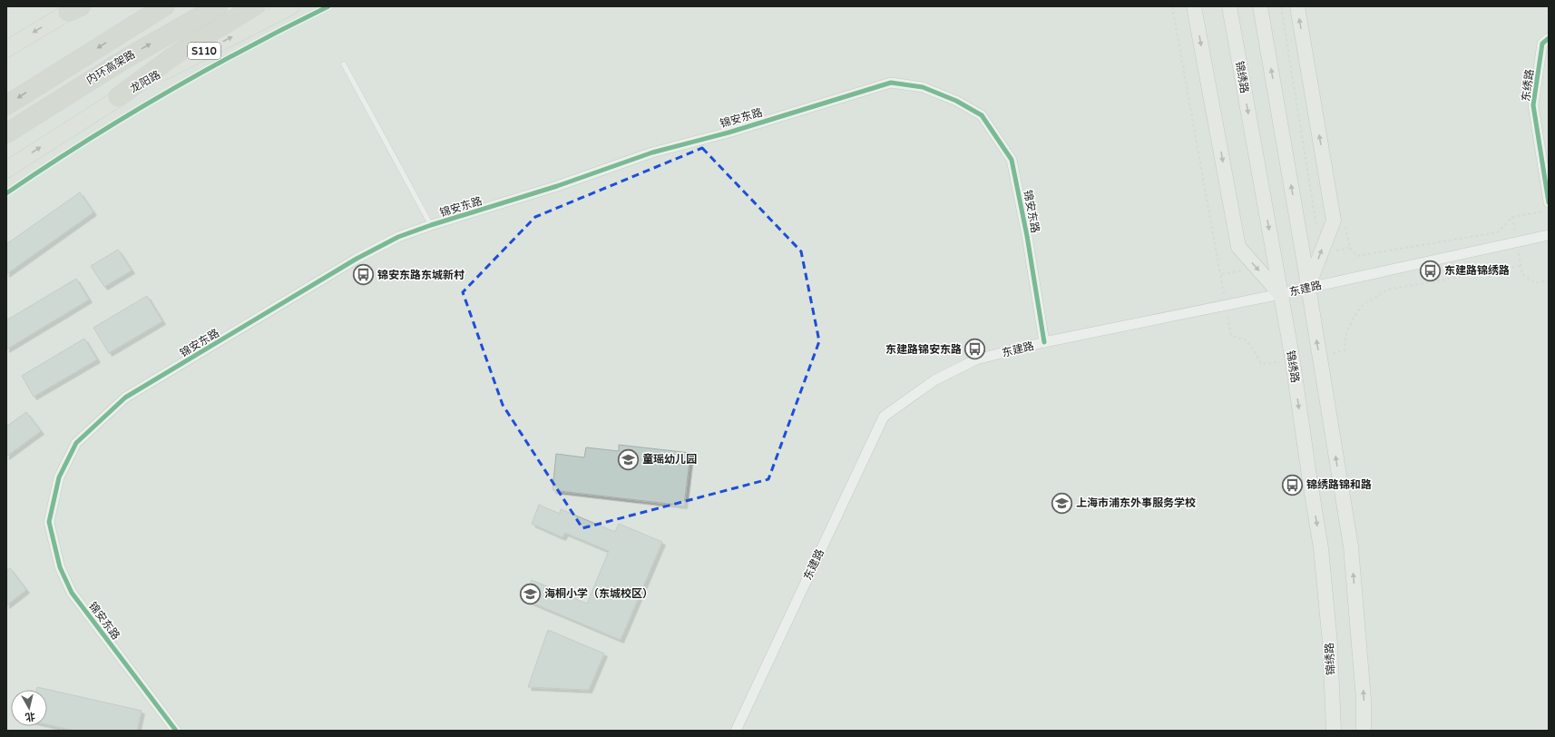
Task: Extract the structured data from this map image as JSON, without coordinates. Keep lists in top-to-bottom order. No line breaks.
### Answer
{"streets":{"highway":["内环高架路"],"main road":["S110","锦绣路","龙阳路"],"street":["东绣路","锦安东路","东建路"]},"crossings":[["锦绣路","东建路"],["锦安东路","东建路"]],"one_way":["龙阳路"],"places":{"bus stop":["东建路锦绣路","锦安东路东城新村","东建路锦安东路","锦绣路锦和路"],"school or university":["童瑶幼儿园","上海市浦东外事服务学校","海桐小学（东城校区）"]},"north":"bottom"}
